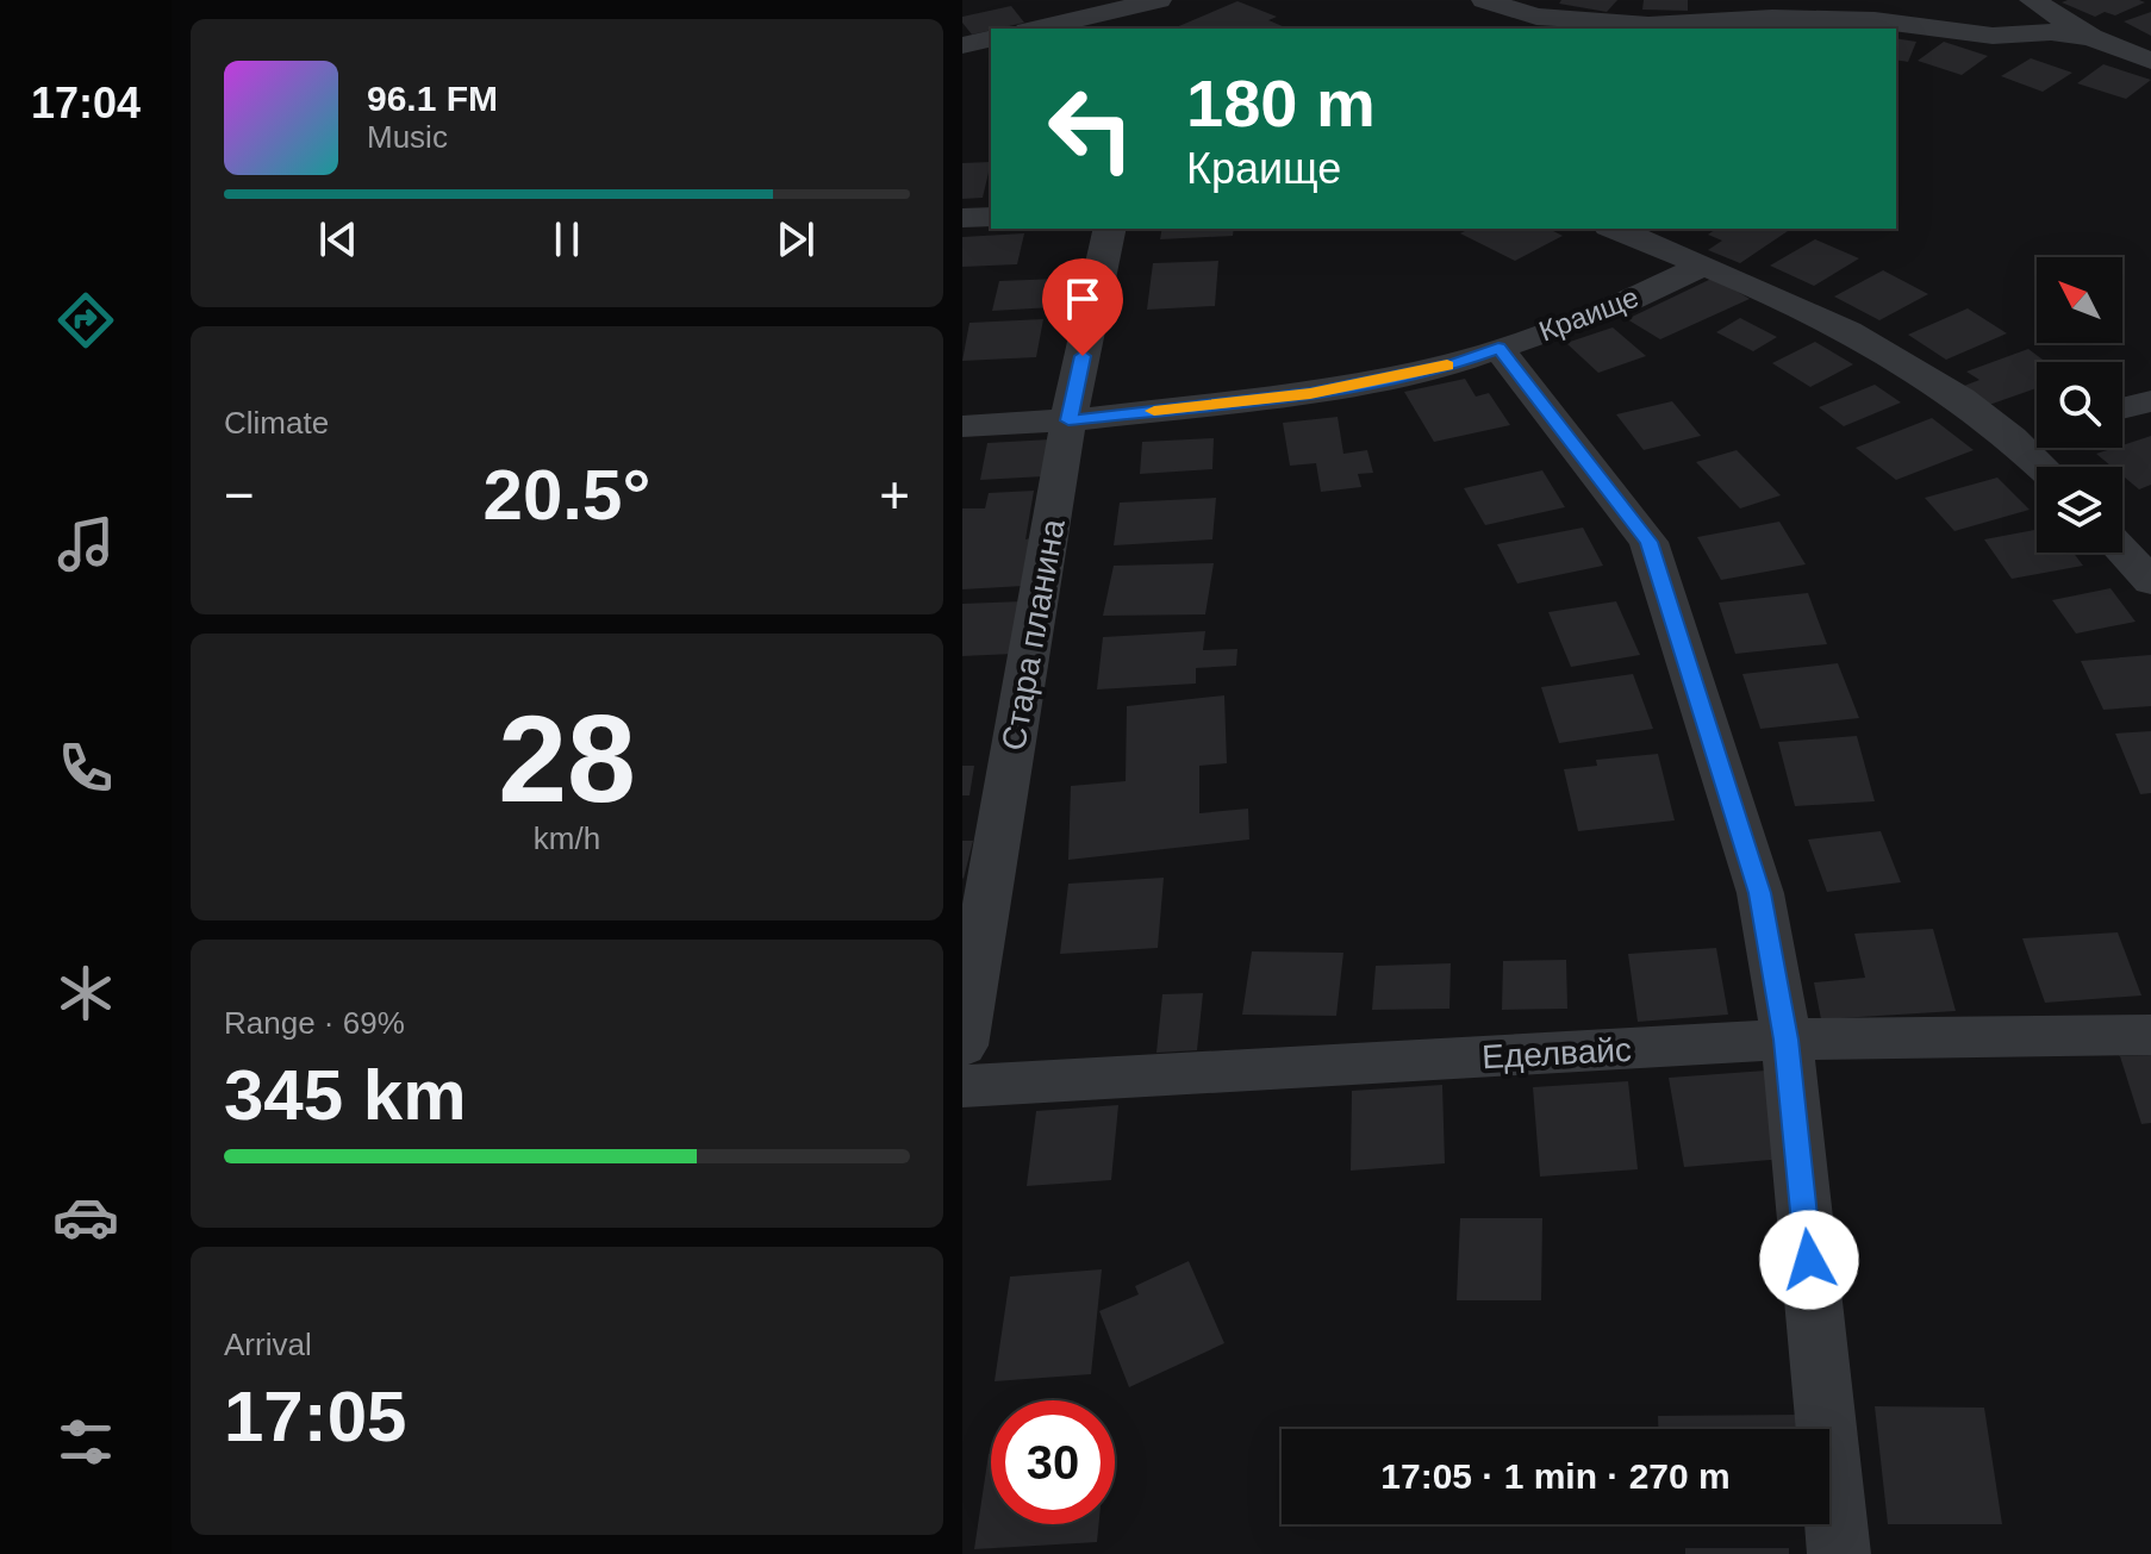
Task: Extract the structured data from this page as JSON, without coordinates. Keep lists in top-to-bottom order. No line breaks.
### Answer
{"streets":{"street":["Краище","Стара планина","Еделвайс"]},"crossings":[["Краище","Стара планина"]],"north":"top left","page":{"tabs":"17:04","turn":["180 m","Краище"],"song":["96.1 FM","Music"],"tile":["Climate",["28","km/h"],["Range · 69%","345 km"],["Arrival","17:05"]],"heat":["−","20.5°","+"],"limit":"30","trip":"17:05 · 1 min · 270 m"}}
